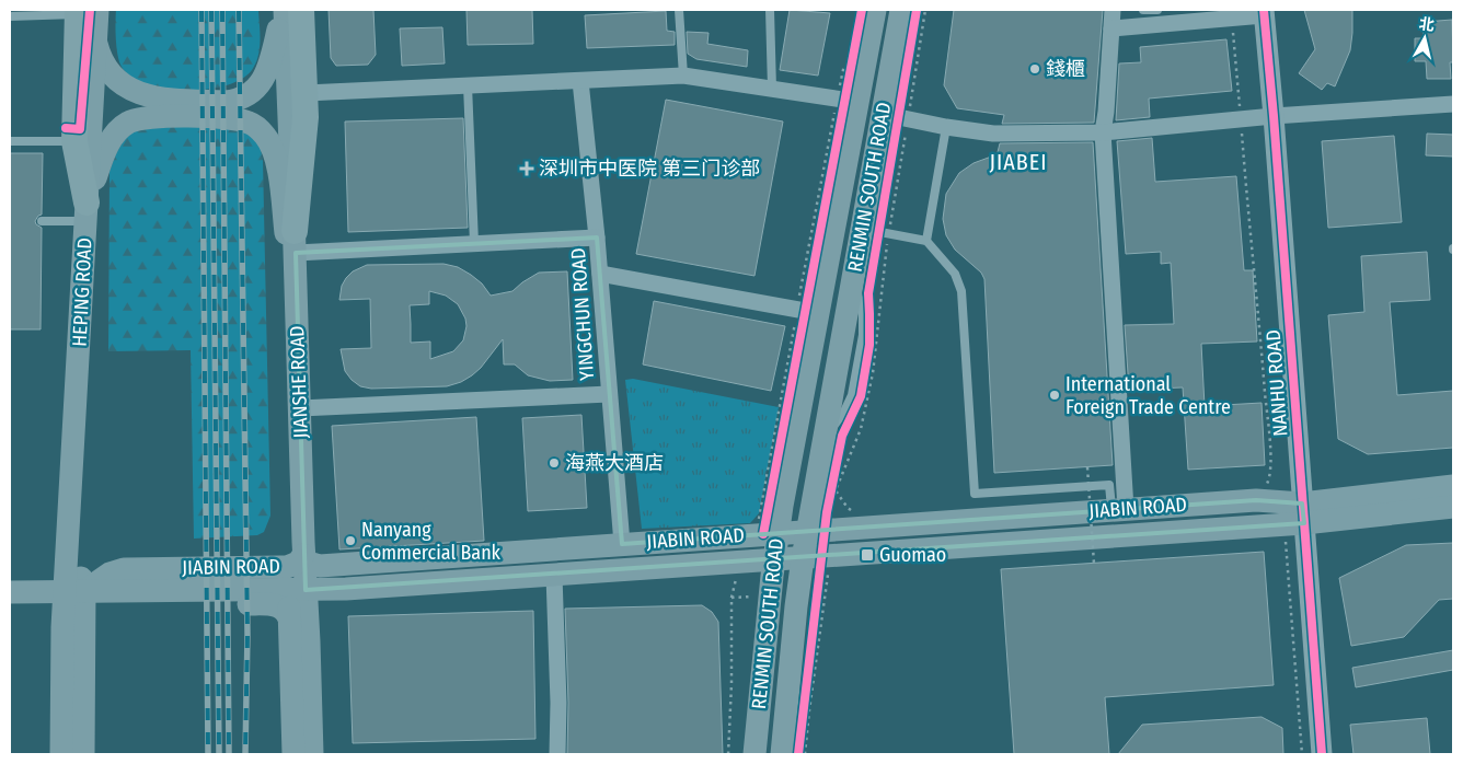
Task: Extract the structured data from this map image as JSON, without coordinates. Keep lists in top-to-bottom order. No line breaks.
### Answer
{"streets":{"main road":["RENMIN SOUTH ROAD","HEPING ROAD","JIANSHE ROAD","JIABIN ROAD"],"street":["YINGCHUN ROAD","NANHU ROAD"]},"crossings":[["RENMIN SOUTH ROAD","JIABIN ROAD"],["HEPING ROAD","JIABIN ROAD"],["YINGCHUN ROAD","JIABIN ROAD"],["JIANSHE ROAD","JIABIN ROAD"],["NANHU ROAD","JIABIN ROAD"]],"districts":["JIABEI"],"places":{"other":["錢櫃","International Foreign Trade Centre","海燕大酒店","Nanyang Commercial Bank"],"health":["深圳市中医院 第三门诊部"],"transit":["Guomao"]},"north":"top"}
